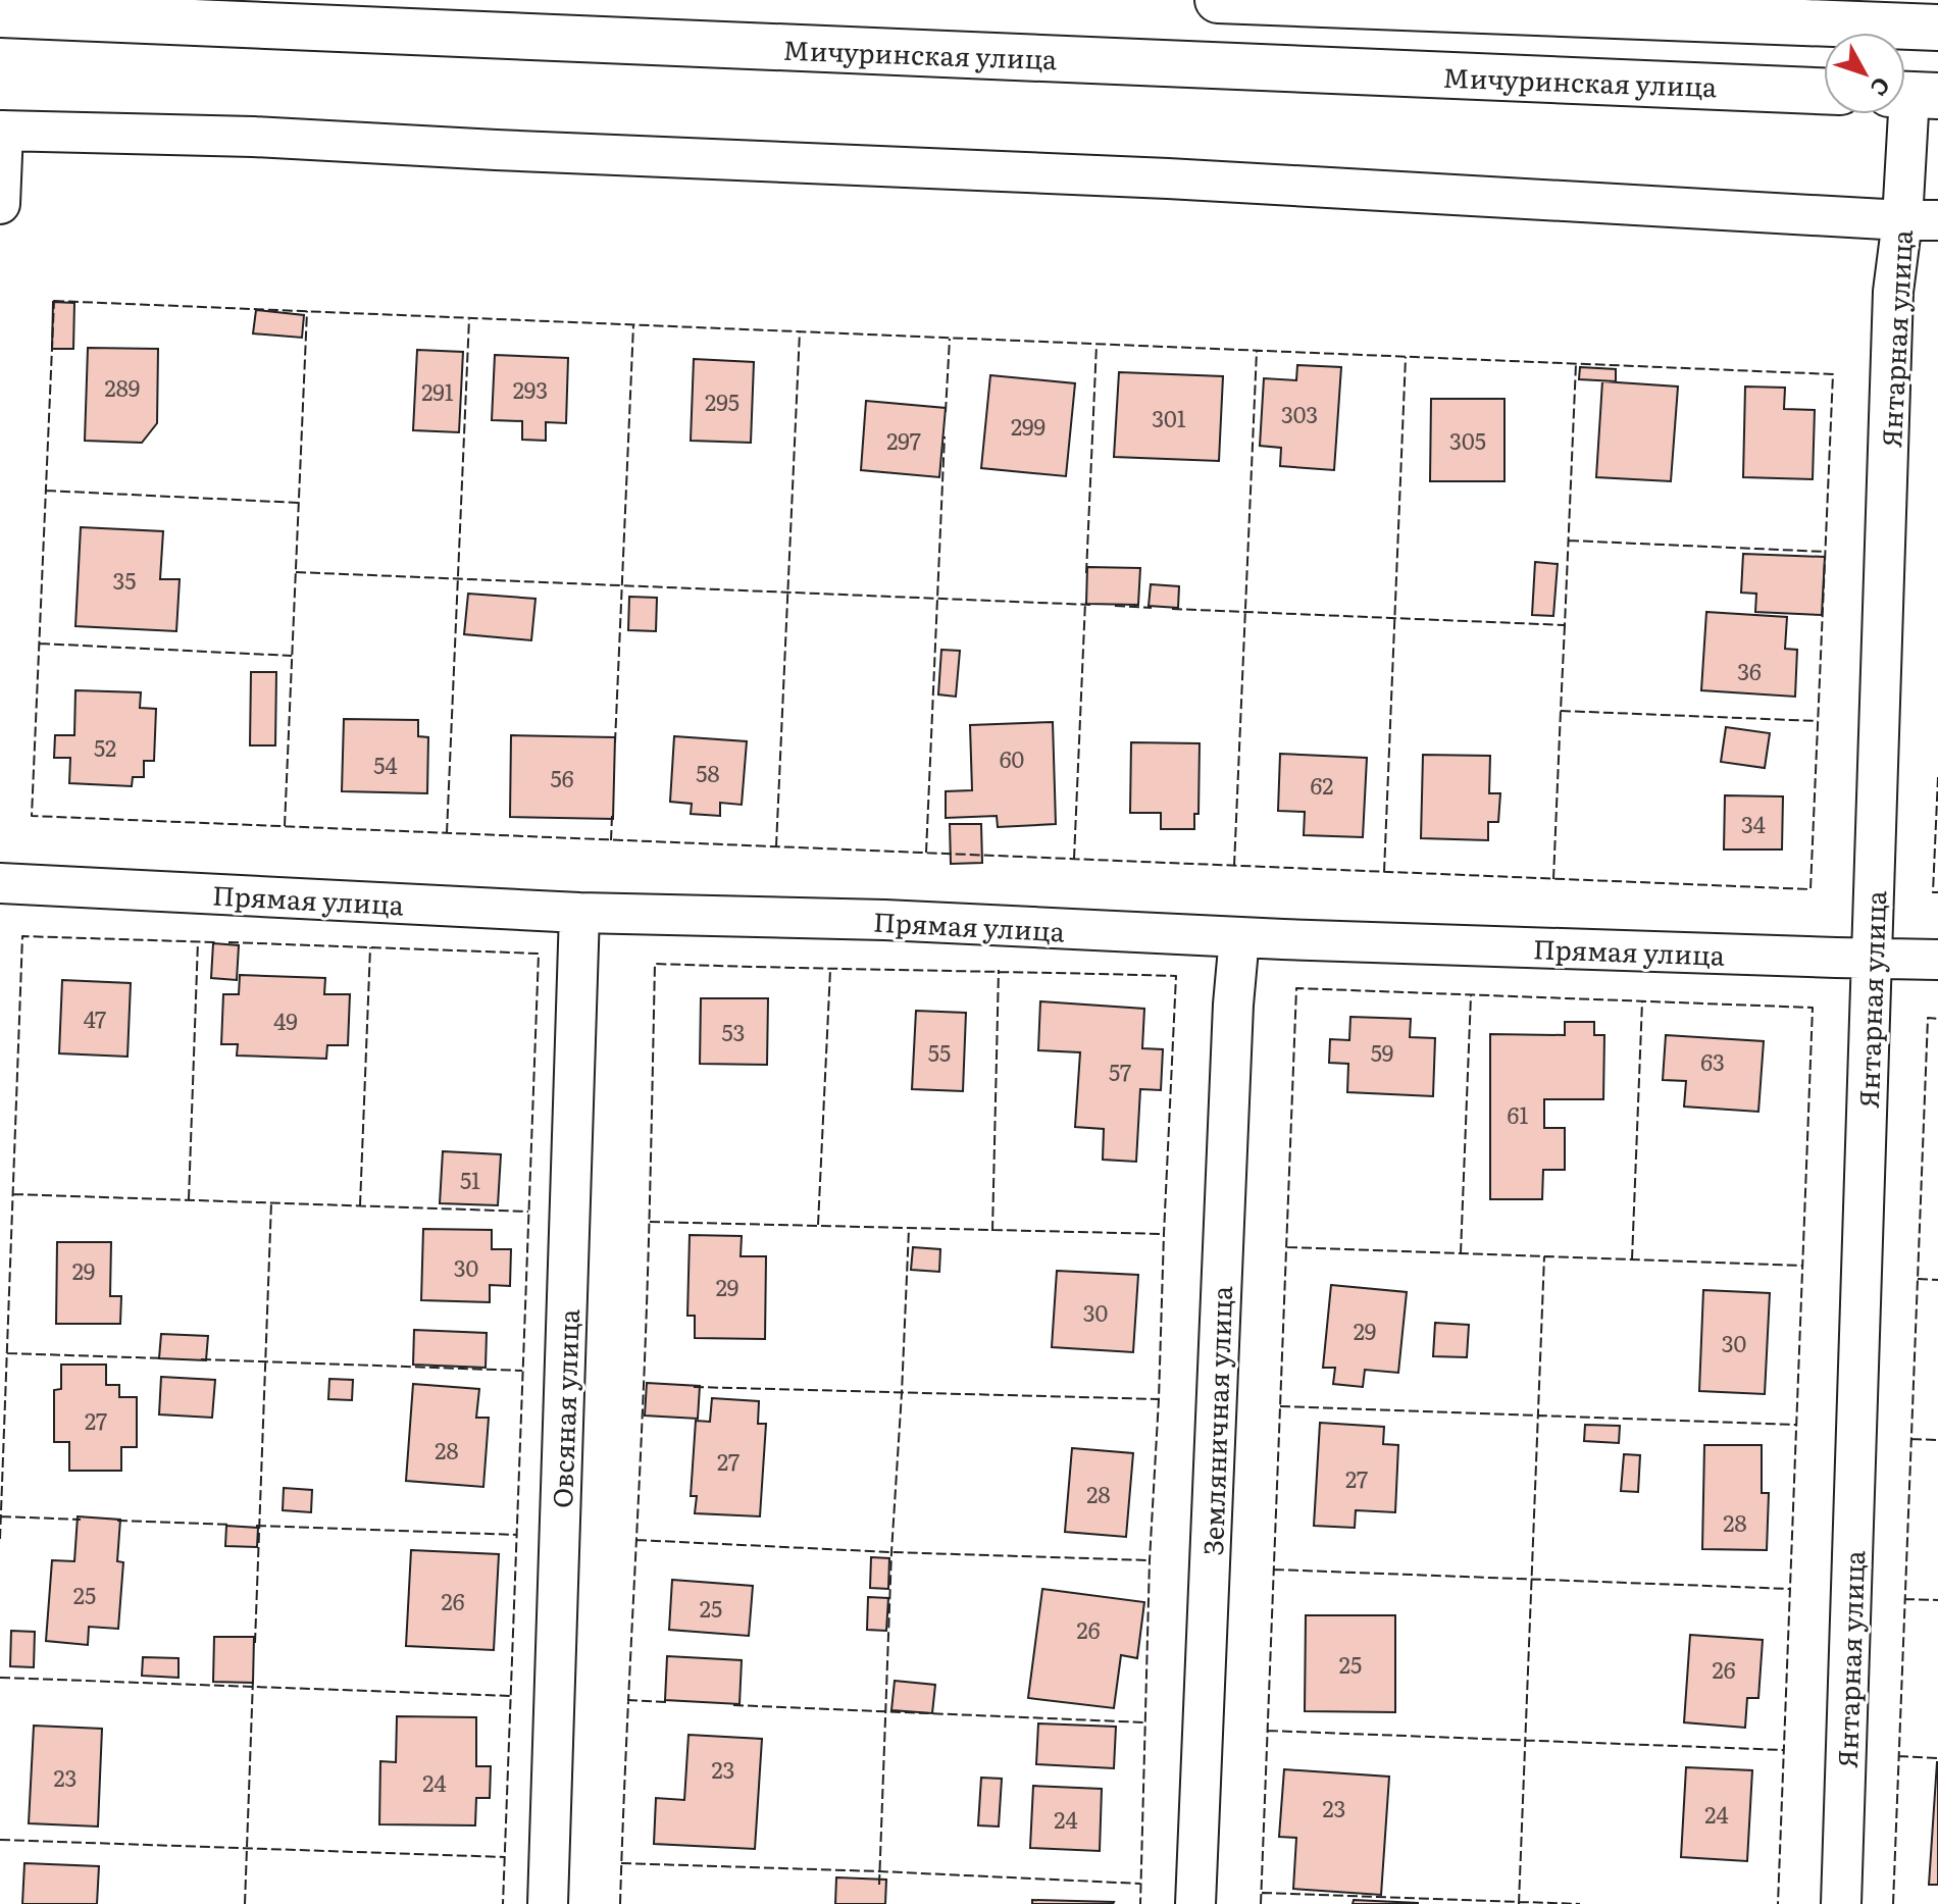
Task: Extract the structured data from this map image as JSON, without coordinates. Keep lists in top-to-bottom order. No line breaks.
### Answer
{"streets":{"main road":["Мичуринская улица"],"street":["Янтарная улица","Прямая улица","Овсяная улица","Земляничная улица"]},"crossings":[["Янтарная улица","Прямая улица"],["Прямая улица","Овсяная улица"],["Прямая улица","Земляничная улица"]],"house_numbers":["289","293","291","295","303","301","299","297","305","35","36","52","60","54","58","56","62","34","47","49","53","55","59","63","57","61","51","30","29","29","30","29","30","27","28","27","27","28","28","25","26","25","26","25","26","23","23","24","23","24","24"],"north":"bottom right"}
